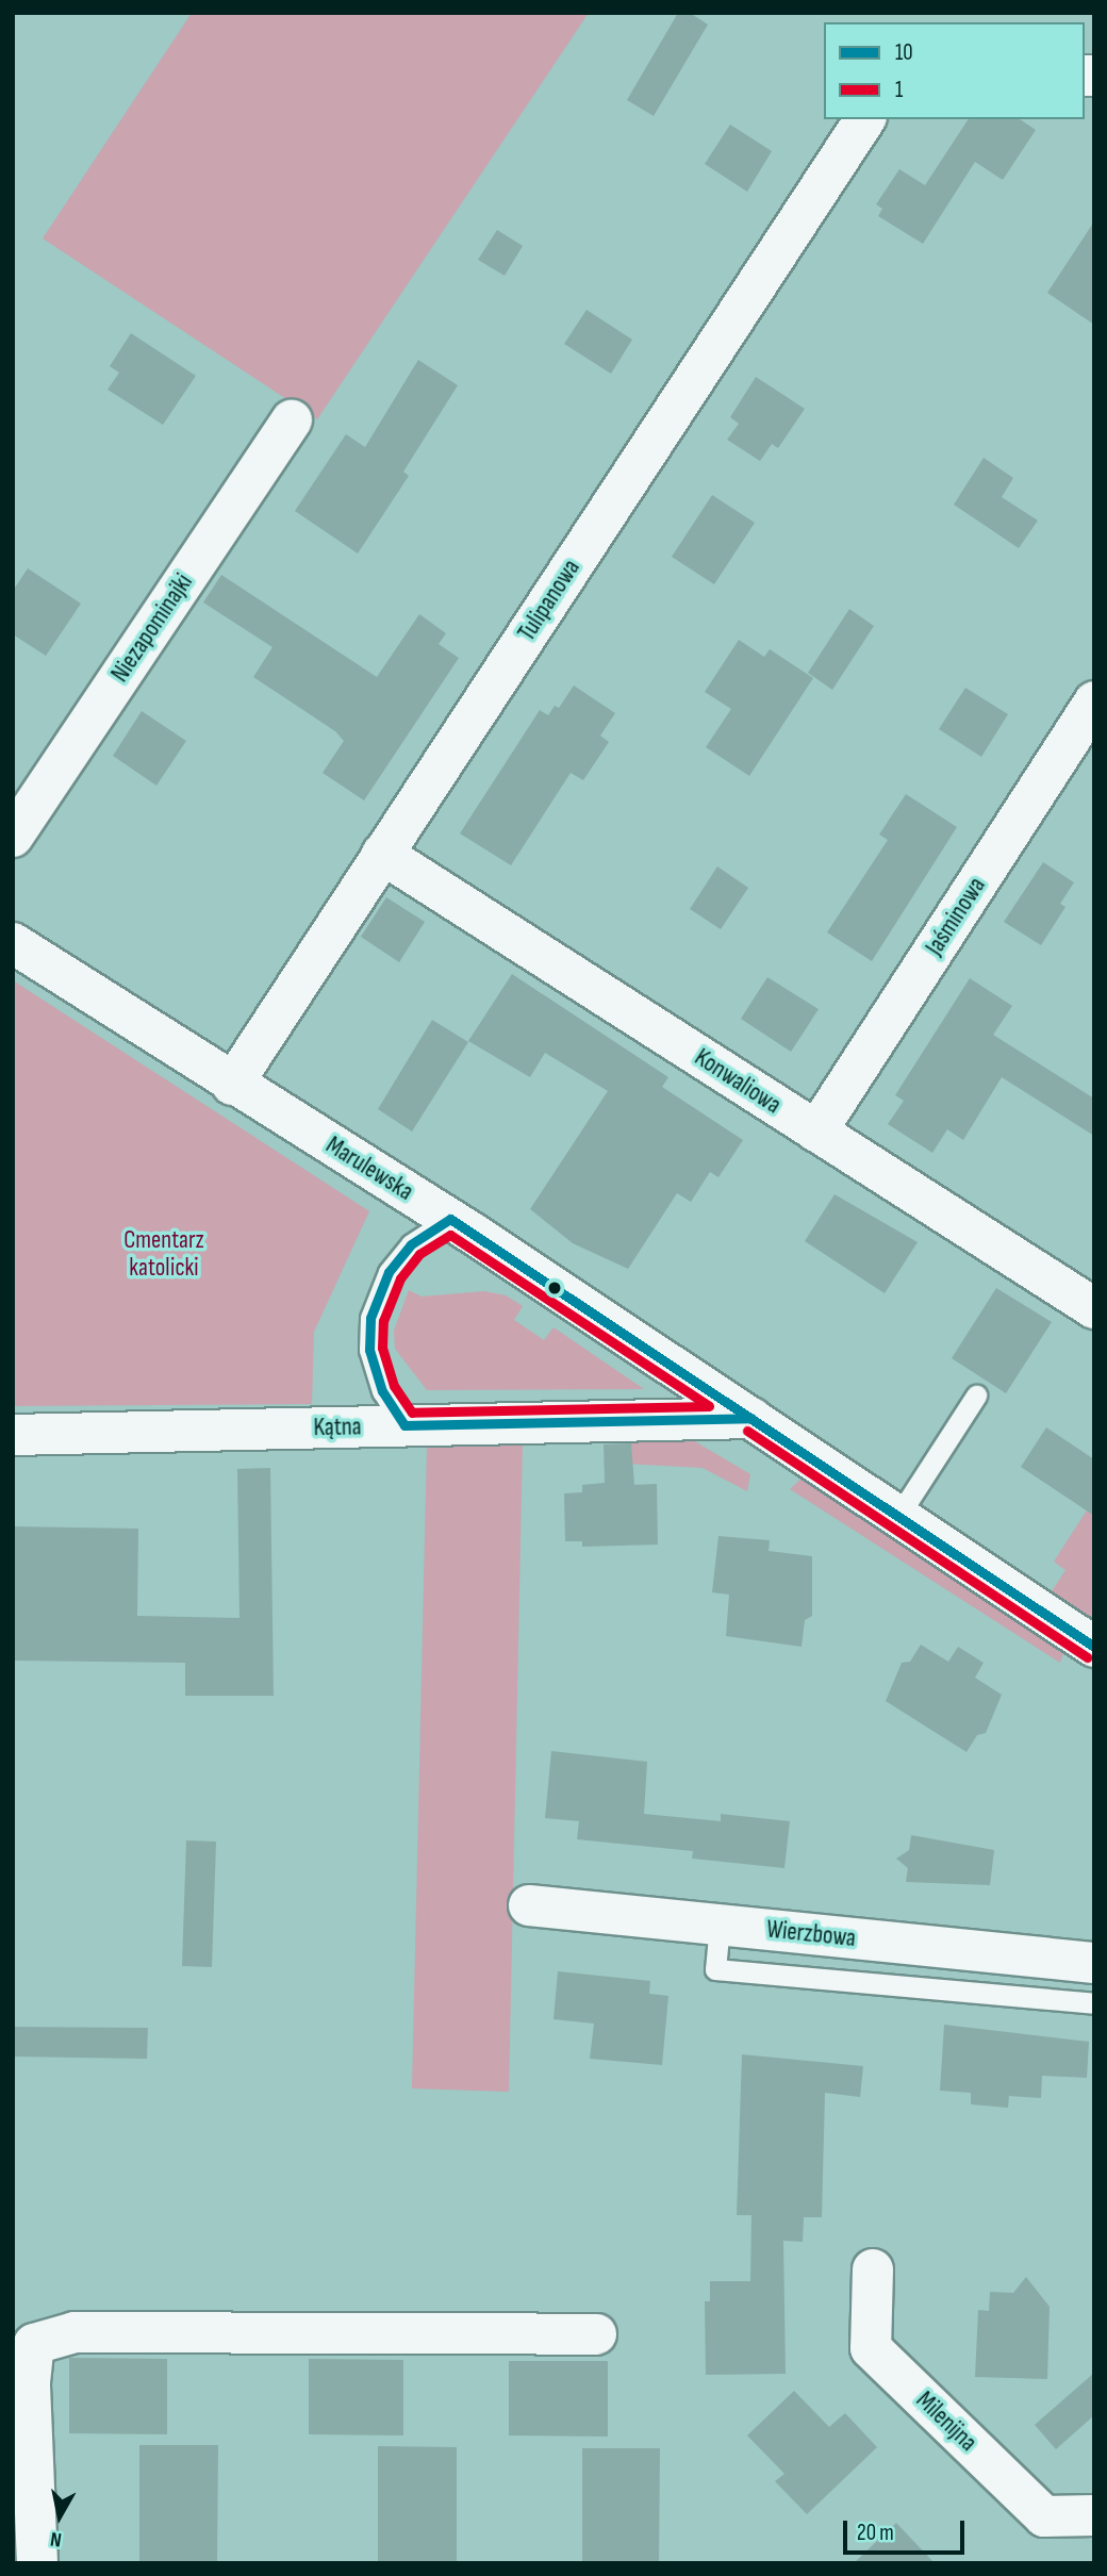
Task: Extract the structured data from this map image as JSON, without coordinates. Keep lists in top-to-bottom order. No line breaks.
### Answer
{"streets":{"street":["Tulipanowa","Niezapominajki","Jaśminowa","Konwaliowa","Marulewska","Kątna","Wierzbowa","Milenijna"]},"crossings":[["Tulipanowa","Konwaliowa"],["Tulipanowa","Marulewska"],["Jaśminowa","Konwaliowa"],["Marulewska","Kątna"]],"parks":["Cmentarz katolicki"],"lines":["transit line 10","transit line 1"],"legend":["10","1"],"scale_bar":"20 m","north":"bottom"}
